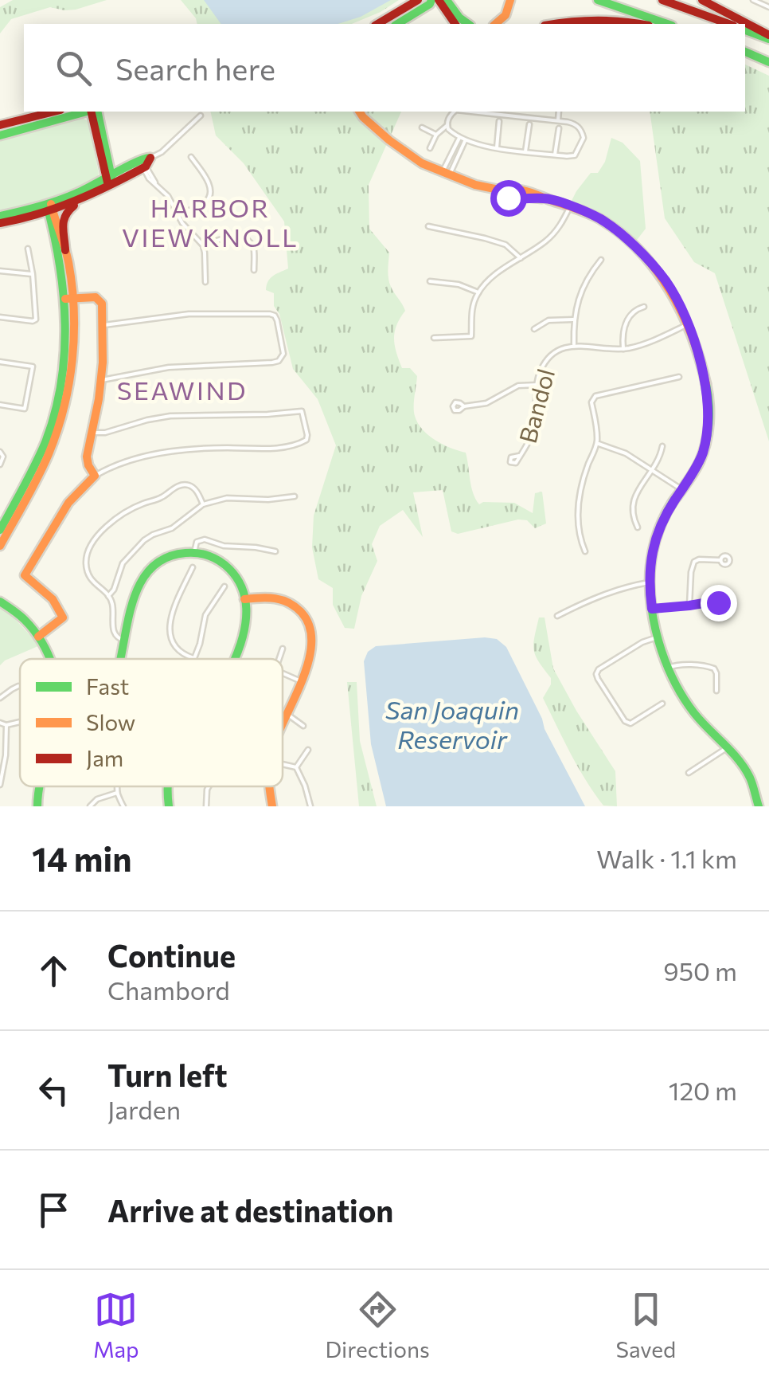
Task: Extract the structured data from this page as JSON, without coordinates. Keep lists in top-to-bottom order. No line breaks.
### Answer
{"streets":{"street":["Bandol"]},"districts":["HARBOR VIEW KNOLL","SEAWIND"],"water":["San Joaquin Reservoir"],"legend":["Fast","Slow","Jam"],"page":{"search":"Search here","heading":["14 min","Walk · 1.1 km"],"list":[["Continue","Chambord","950 m"],["Turn left","Jarden","120 m"],"Arrive at destination"],"nav":["Map","Directions","Saved"]}}
